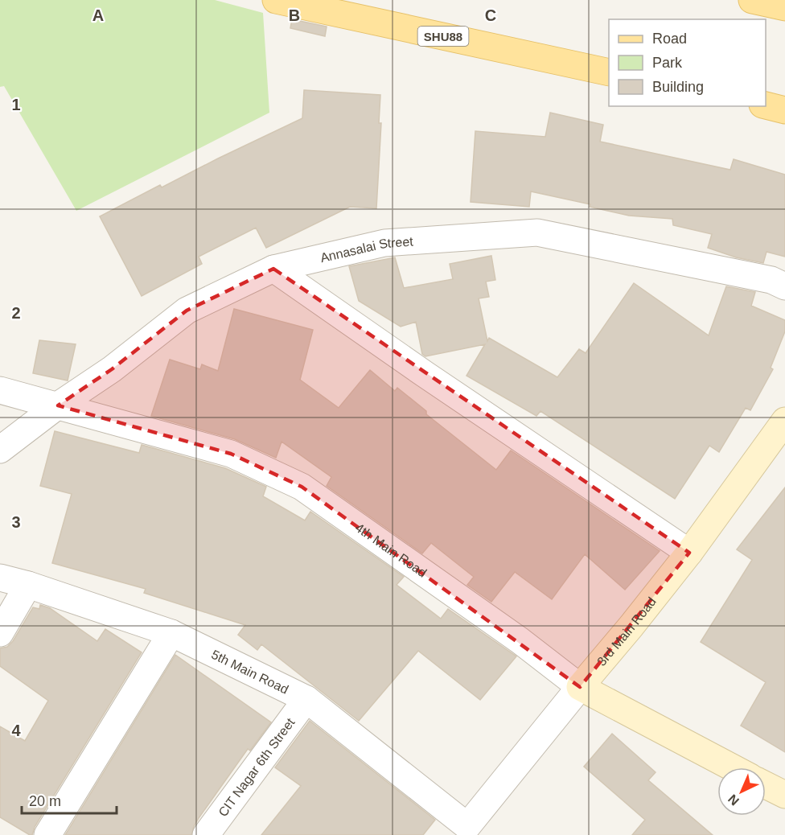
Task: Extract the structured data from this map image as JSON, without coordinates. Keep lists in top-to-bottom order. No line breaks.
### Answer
{"streets":{"main road":["SHU88","4th Main Road","3rd Main Road"],"street":["Annasalai Street","5th Main Road","CIT Nagar 6th Street"]},"crossings":[["Annasalai Street","4th Main Road"],["4th Main Road","3rd Main Road"],["3rd Main Road","5th Main Road"],["5th Main Road","CIT Nagar 6th Street"]],"legend":["Road","Park","Building"],"scale_bar":"20 m","north":"bottom left","grid":{"columns":["A","B","C"],"rows":["1","2","3","4"]}}
